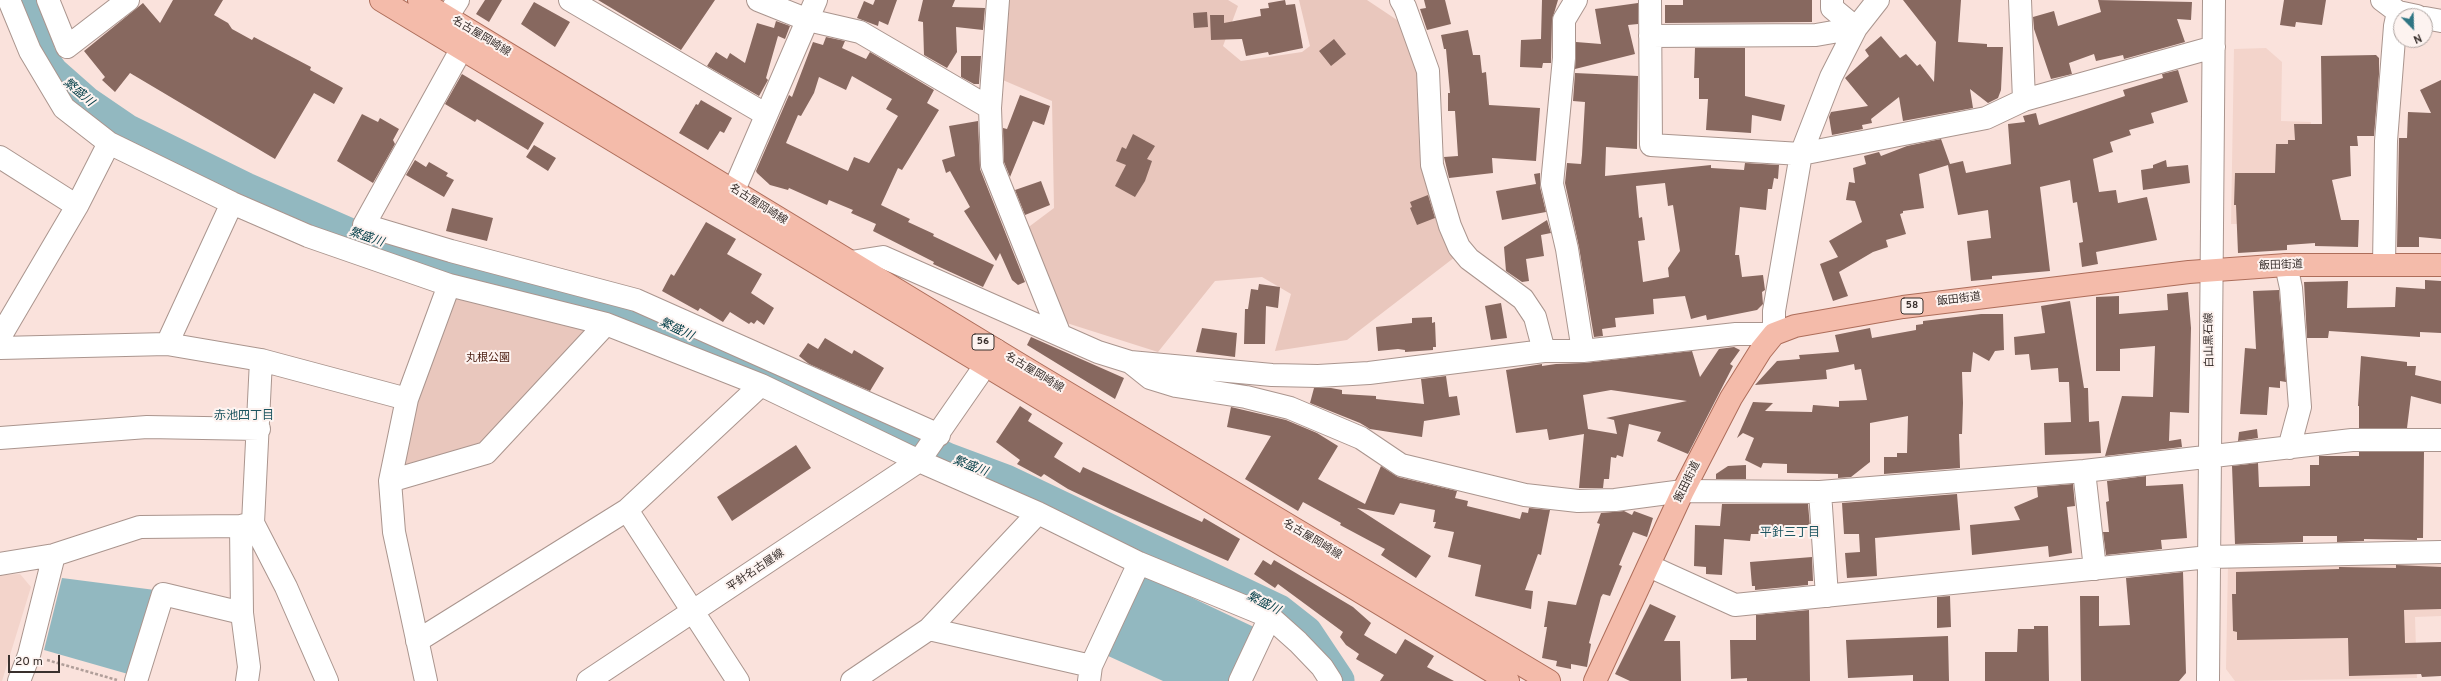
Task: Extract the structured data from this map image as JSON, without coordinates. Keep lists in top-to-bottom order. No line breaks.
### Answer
{"streets":{"main road":["名古屋岡崎線","飯田街道","58","56"],"street":["白山黒石線","平針名古屋線"]},"crossings":[["名古屋岡崎線","平針名古屋線"],["飯田街道","白山黒石線"]],"districts":["赤池四丁目","平針三丁目"],"water":["繁盛川"],"parks":["丸根公園"],"scale_bar":"20 m","north":"bottom right"}
